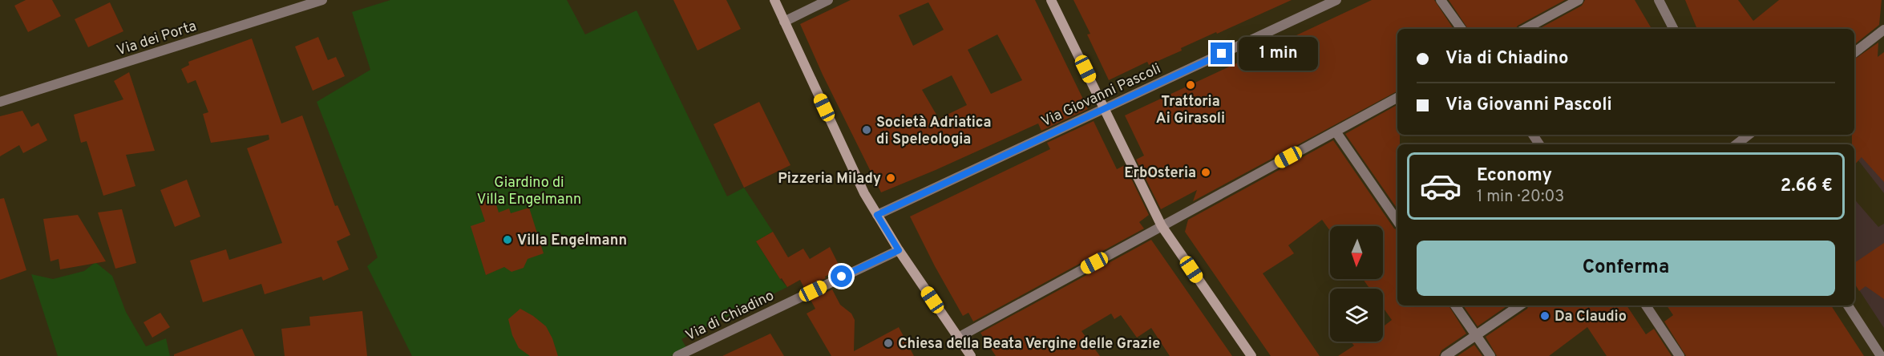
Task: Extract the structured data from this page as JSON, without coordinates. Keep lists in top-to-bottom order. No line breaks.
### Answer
{"streets":{"street":["Via dei Porta","Via Giovanni Pascoli","Via di Chiadino"]},"parks":["Giardino di Villa Engelmann"],"places":["Trattoria Ai Girasoli","Società Adriatica di Speleologia","ErbOsteria","Pizzeria Milady","Villa Engelmann","Da Claudio","Chiesa della Beata Vergine delle Grazie"],"north":"bottom","page":{"banner":["Via di Chiadino","Via Giovanni Pascoli"],"bubble":"1 min","list":[{"name":"Economy","note":"1 min · 20:03","value":"2.66 €"}],"buttons":"Conferma"}}
